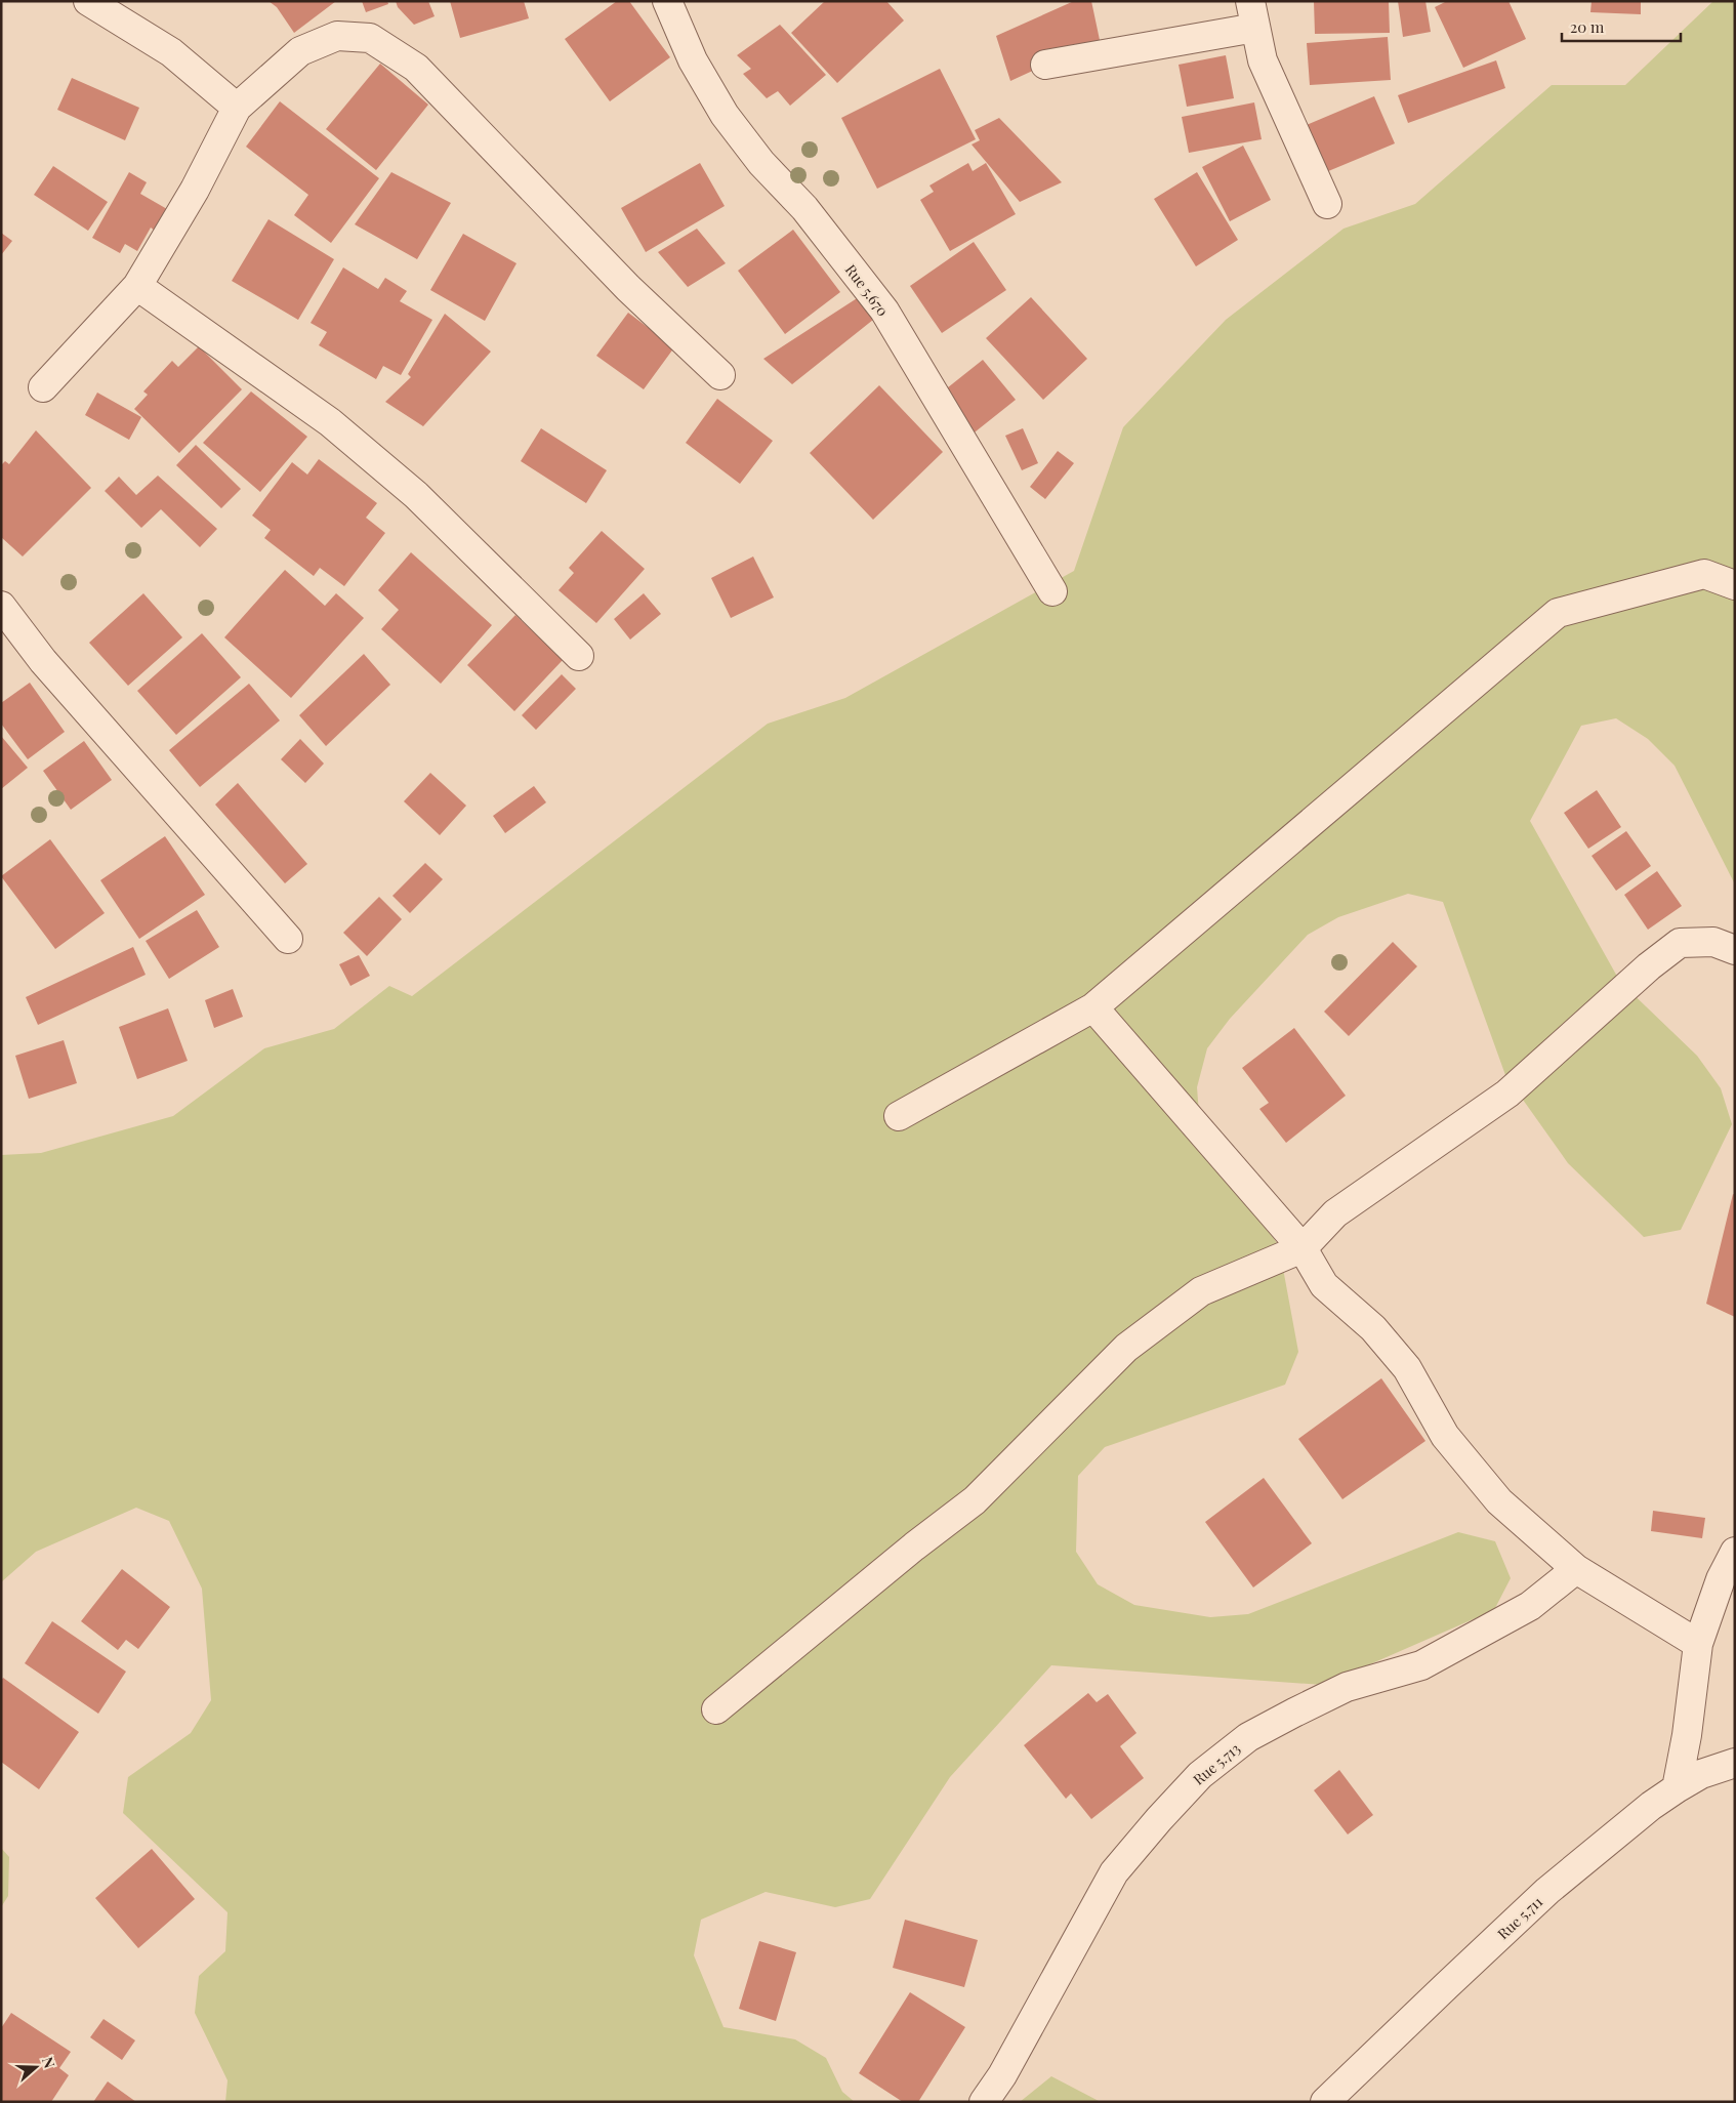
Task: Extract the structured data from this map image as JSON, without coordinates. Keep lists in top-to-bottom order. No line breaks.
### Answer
{"streets":{"street":["Rue 5.670","Rue 5.713","Rue 5.711"]},"scale_bar":"20 m","north":"right"}
